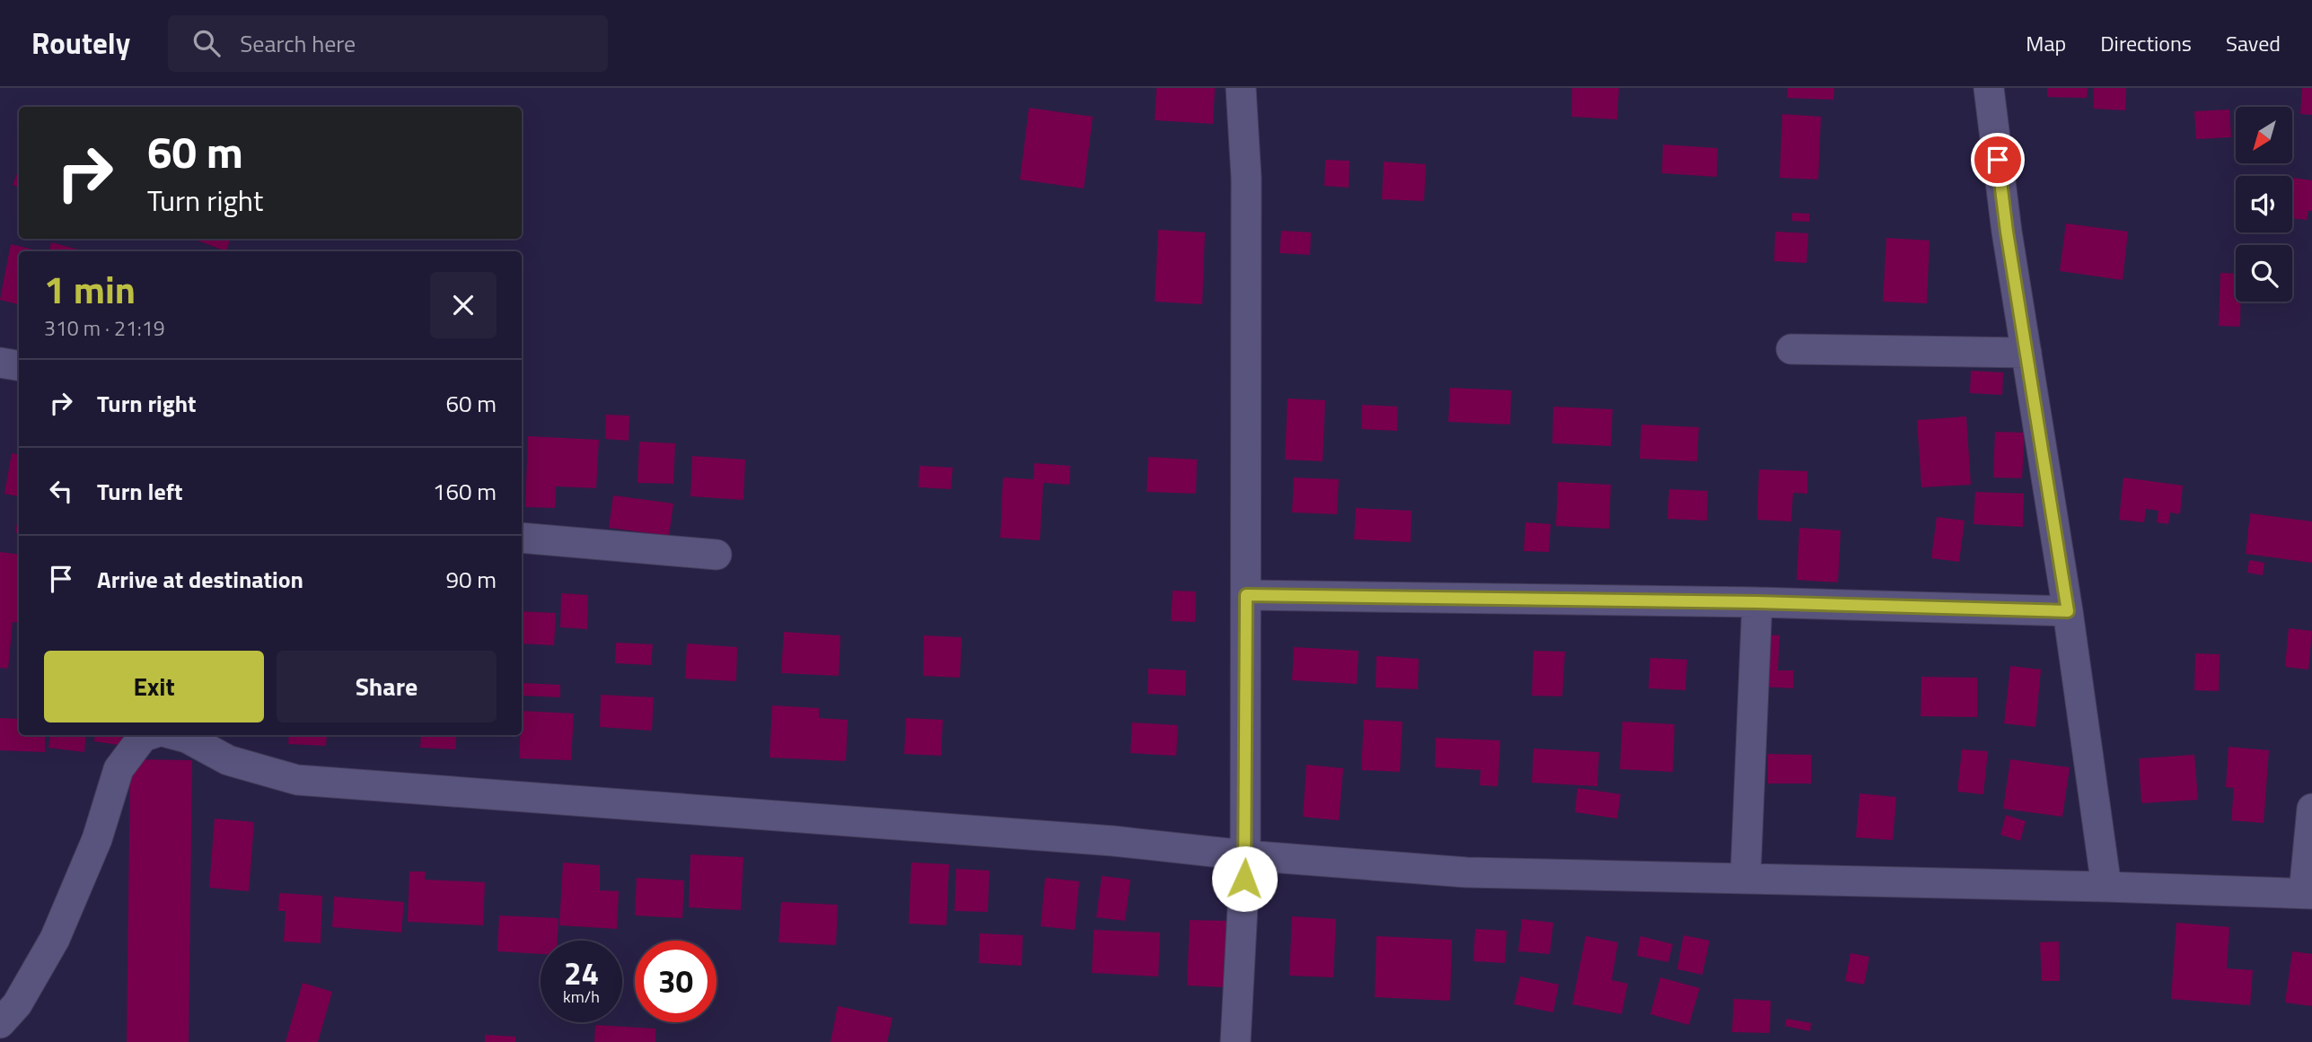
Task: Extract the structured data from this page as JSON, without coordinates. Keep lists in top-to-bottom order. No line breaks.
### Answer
{"north":"bottom left","page":{"header":"Routely","search":"Search here","nav":["Map","Directions","Saved"],"turn":["60 m","Turn right"],"heading":["1 min","310 m · 21:19"],"list":[{"name":"Turn right","value":"60 m"},{"name":"Turn left","value":"160 m"},{"name":"Arrive at destination","value":"90 m"}],"buttons":["Exit","Share"],"speed":"24 km/h","limit":"30"}}
